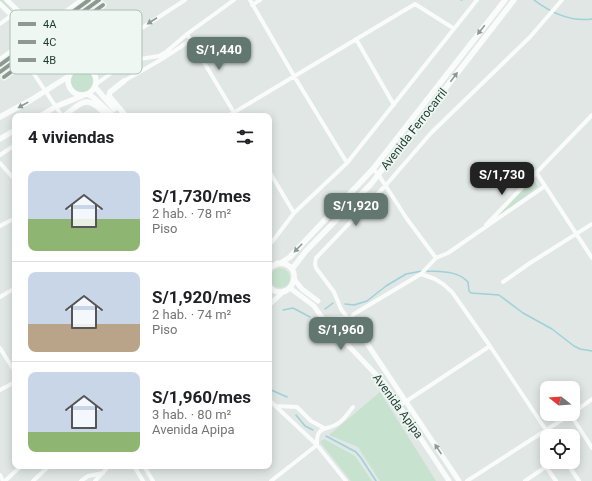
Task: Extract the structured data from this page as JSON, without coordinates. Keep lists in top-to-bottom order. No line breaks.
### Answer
{"streets":{"main road":["Avenida Ferrocarril"],"street":["Avenida Apipa"]},"lines":["transit line 4A","transit line 4B","transit line 4C"],"legend":["4A","4C","4B"],"north":"left","page":{"price":["S/1,440","S/1,730","S/1,920","S/1,960"],"heading":"4 viviendas","list":[{"name":"S/1,730/mes","note":"2 hab. · 78 m² · Piso"},{"name":"S/1,920/mes","note":"2 hab. · 74 m² · Piso"},{"name":"S/1,960/mes","note":"3 hab. · 80 m² · Avenida Apipa"}]}}
